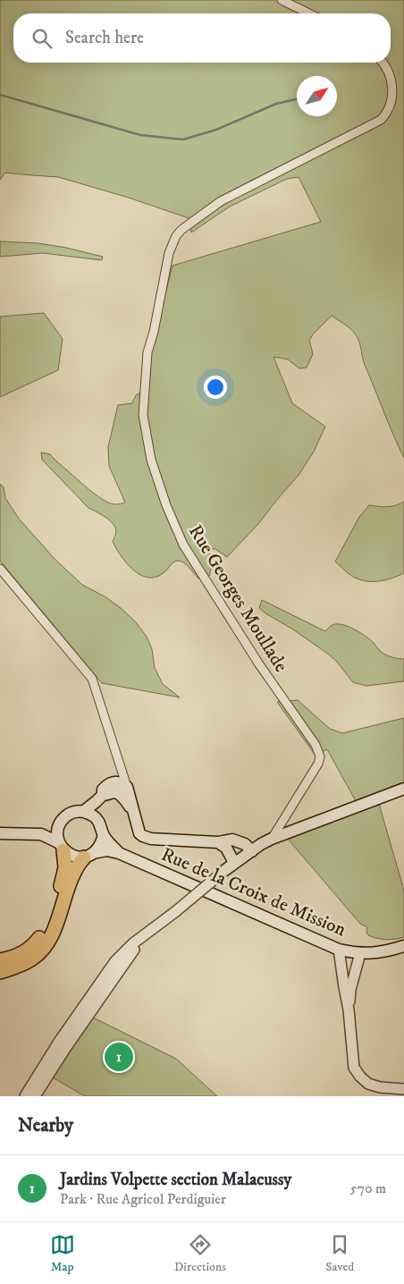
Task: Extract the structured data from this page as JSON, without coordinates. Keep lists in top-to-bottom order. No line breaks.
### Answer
{"streets":{"main road":["Rue de la Croix de Mission"],"street":["Rue Georges Moullade"]},"north":"top right","page":{"search":"Search here","pins":"1","heading":"Nearby","list":[{"mark":"1","name":"Jardins Volpette section Malacussy","note":"Park · Rue Agricol Perdiguier","value":"570 m"}],"nav":["Map","Directions","Saved"]}}
